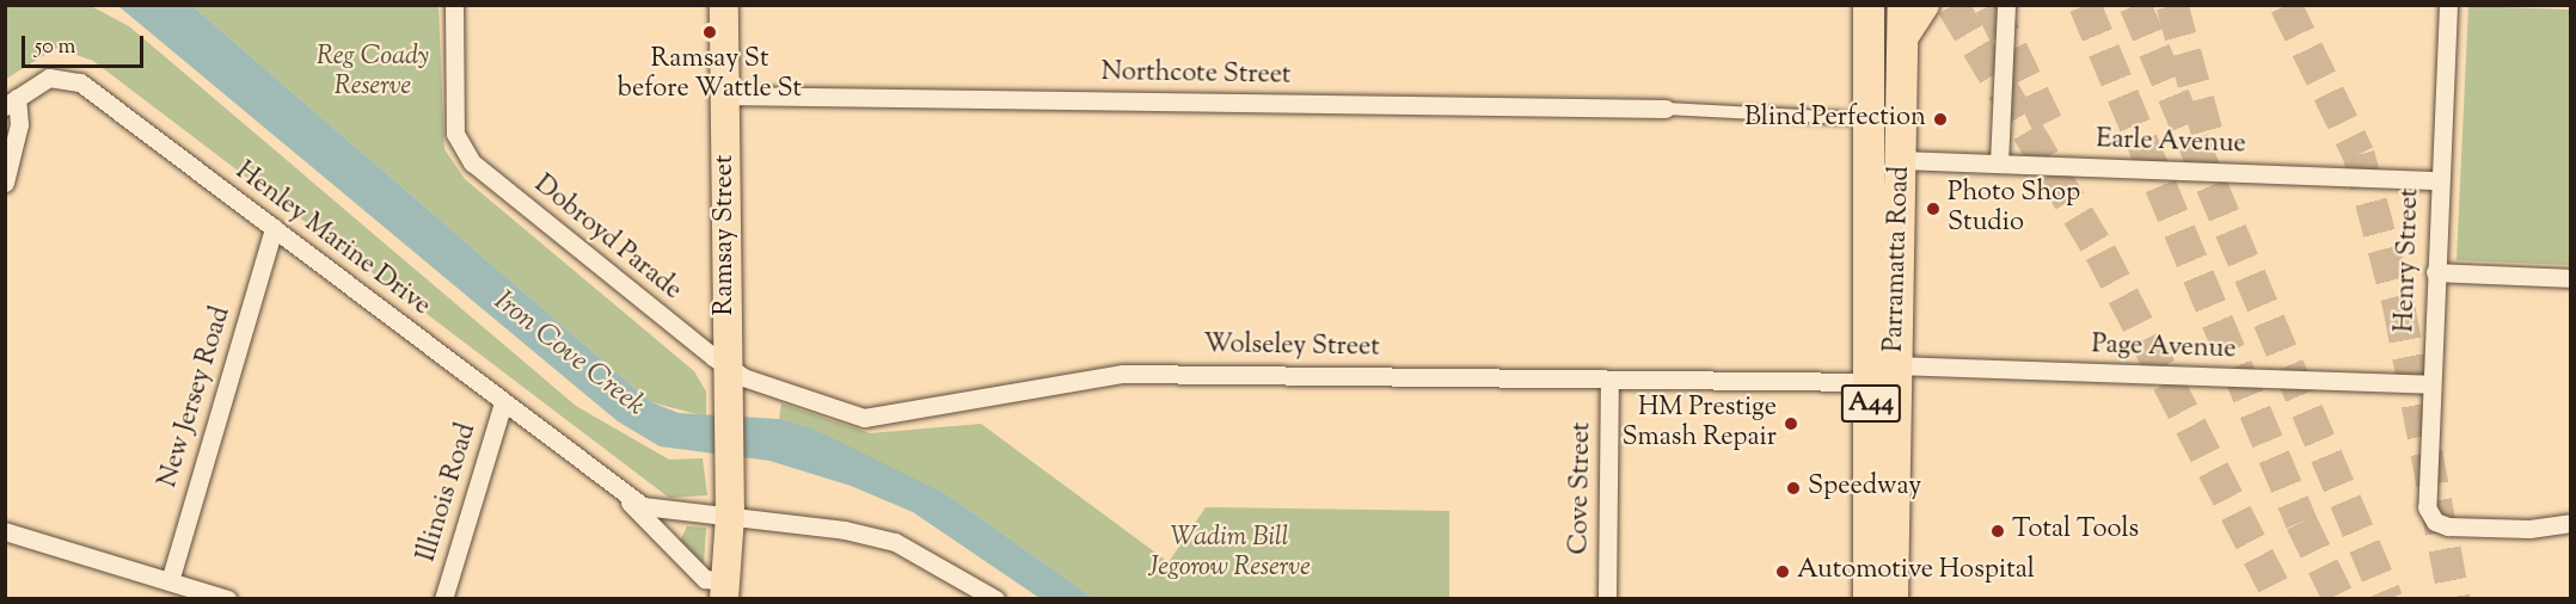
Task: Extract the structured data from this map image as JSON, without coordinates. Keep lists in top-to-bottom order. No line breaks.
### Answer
{"streets":{"highway":["Parramatta Road","A44"],"main road":["Ramsay Street"],"street":["Northcote Street","Earle Avenue","Dobroyd Parade","Henley Marine Drive","Henry Street","Wolseley Street","Page Avenue","New Jersey Road","Cove Street","Illinois Road"]},"crossings":[["Northcote Street","Ramsay Street"],["Earle Avenue","Parramatta Road"],["Earle Avenue","Henry Street"],["Ramsay Street","Dobroyd Parade"],["Ramsay Street","Henley Marine Drive"],["Ramsay Street","Wolseley Street"],["Dobroyd Parade","Wolseley Street"],["Henley Marine Drive","New Jersey Road"],["Henley Marine Drive","Illinois Road"],["Parramatta Road","Wolseley Street"],["Parramatta Road","Page Avenue"],["Henry Street","Page Avenue"],["Wolseley Street","Page Avenue"],["Wolseley Street","Cove Street"]],"water":["Iron Cove Creek"],"parks":["Reg Coady Reserve","Wadim Bill Jegorow Reserve"],"places":["Ramsay St before Wattle St","Blind Perfection","Photo Shop Studio","HM Prestige Smash Repair","Speedway","Total Tools","Automotive Hospital"],"scale_bar":"50 m"}
